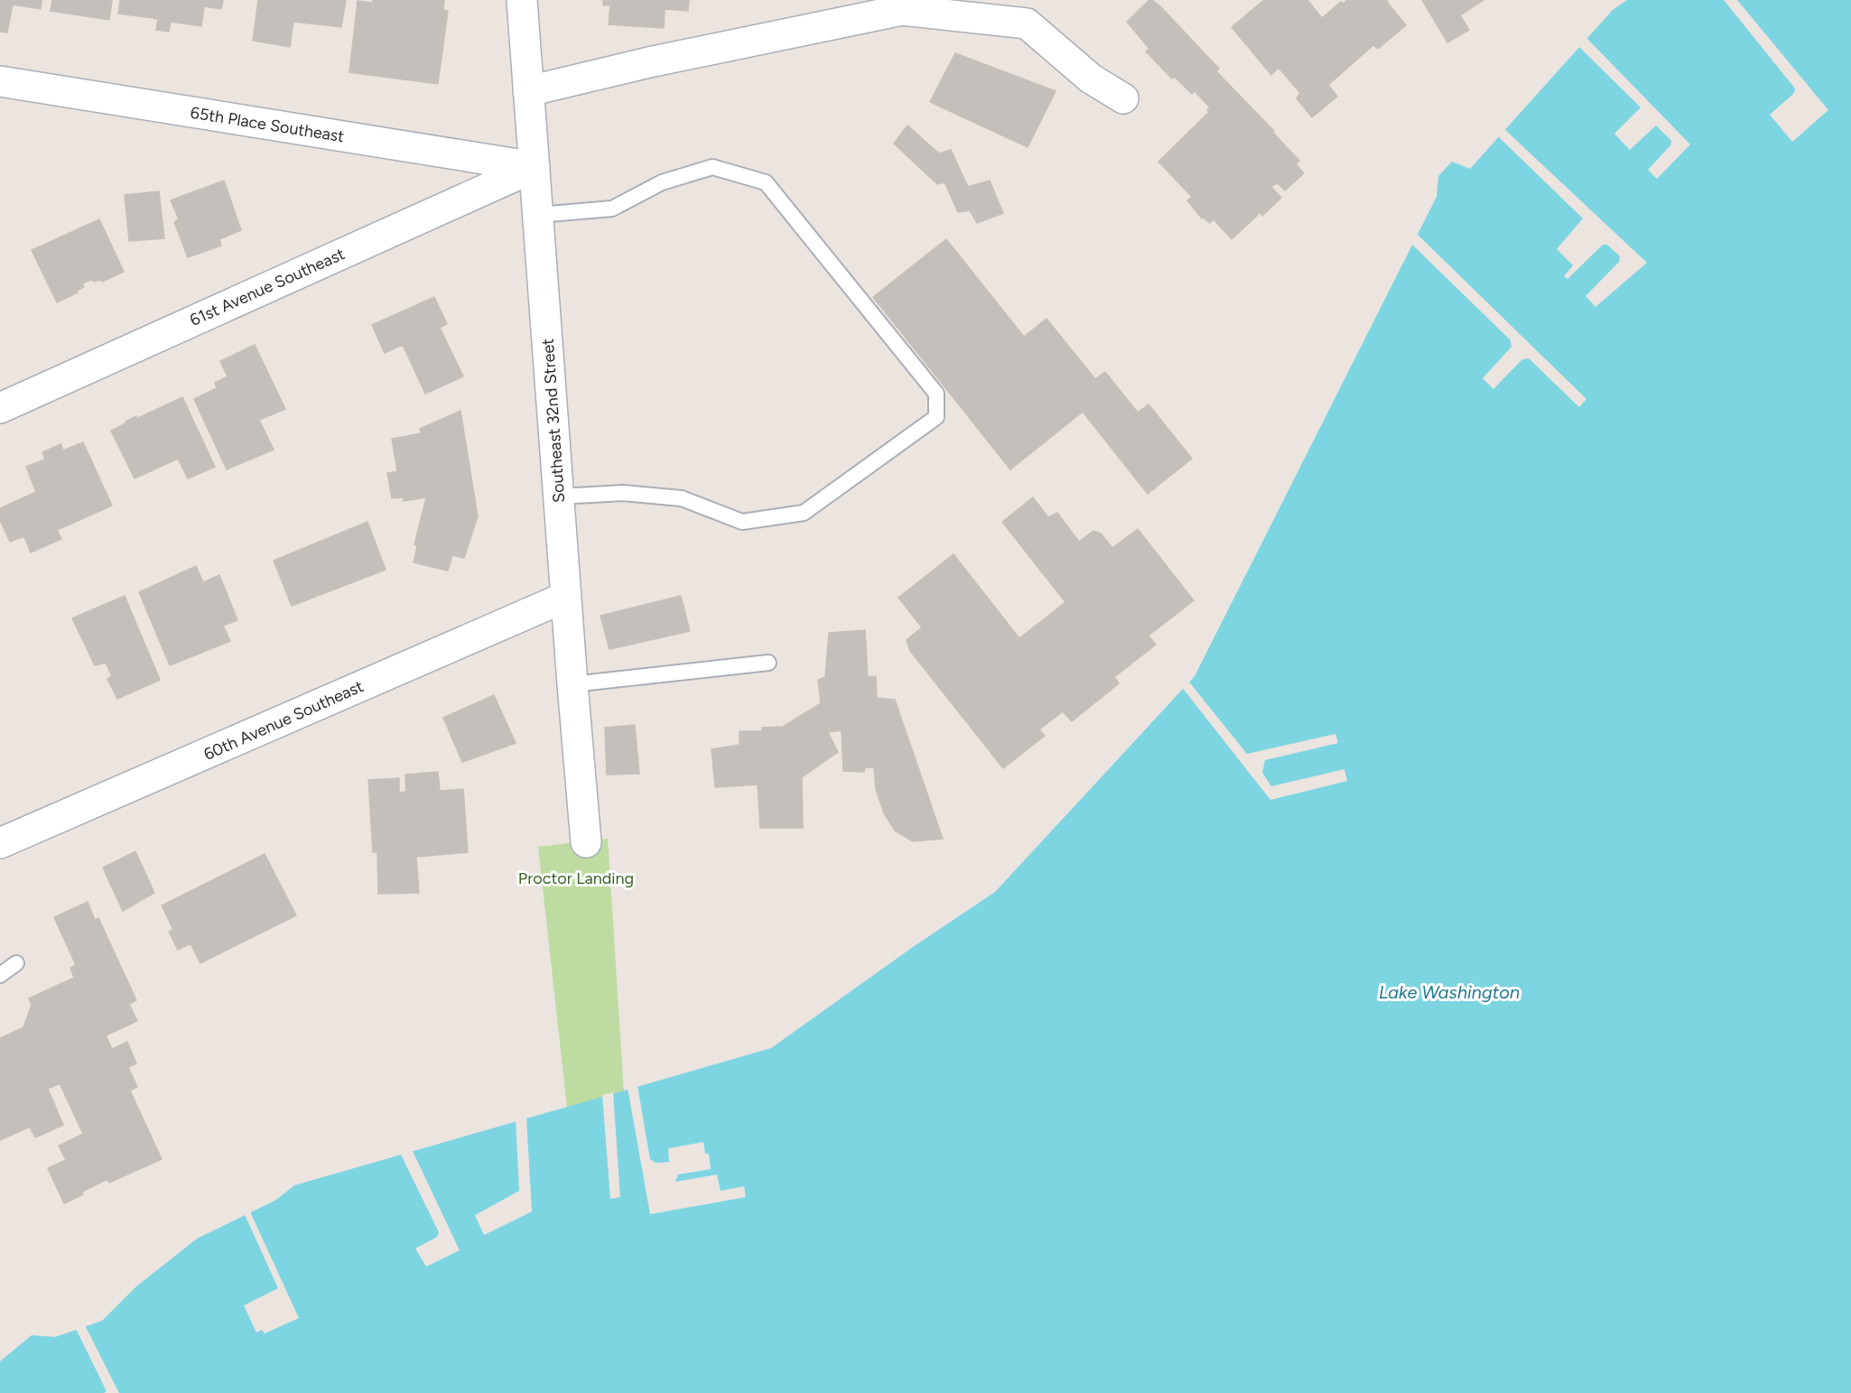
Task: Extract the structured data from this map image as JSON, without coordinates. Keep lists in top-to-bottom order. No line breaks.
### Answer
{"streets":{"street":["65th Place Southeast","61st Avenue Southeast","Southeast 32nd Street","60th Avenue Southeast"]},"crossings":[["65th Place Southeast","61st Avenue Southeast"],["65th Place Southeast","Southeast 32nd Street"],["61st Avenue Southeast","Southeast 32nd Street"],["Southeast 32nd Street","60th Avenue Southeast"]],"water":["Lake Washington"],"parks":["Proctor Landing"]}
